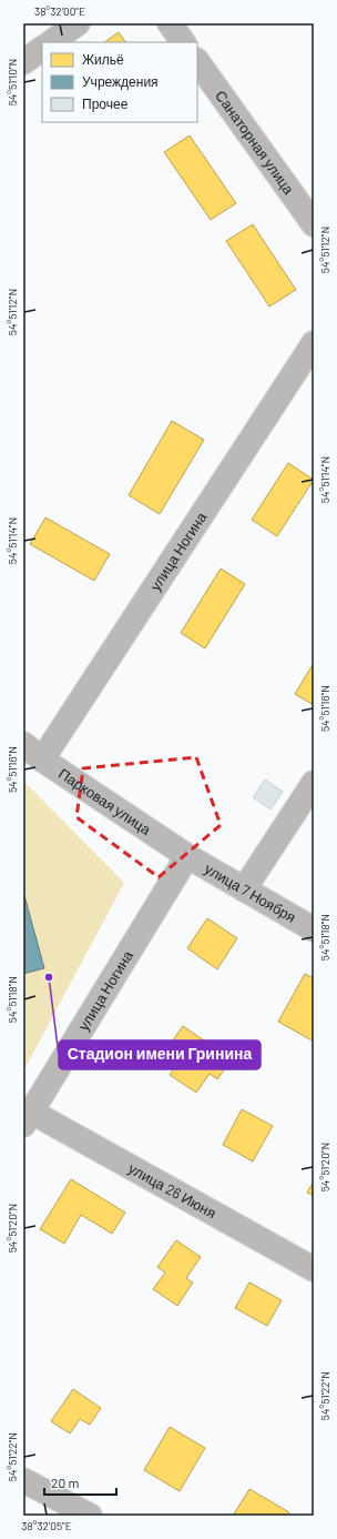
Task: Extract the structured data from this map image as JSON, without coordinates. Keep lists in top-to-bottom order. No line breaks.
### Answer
{"streets":{"street":["Санаторная улица","улица Ногина","Парковая улица","улица 7 Ноября","улица 26 Июня"]},"crossings":[["улица Ногина","Парковая улица"],["улица Ногина","улица 7 Ноября"],["улица Ногина","улица 26 Июня"],["Парковая улица","улица 7 Ноября"]],"places":["Стадион имени Гринина"],"legend":["Жильё","Учреждения","Прочее"],"scale_bar":"20 m","coordinates":["38°32'00\"E","54°51'10\"N","54°51'12\"N","54°51'14\"N","54°51'16\"N","54°51'18\"N","54°51'20\"N","54°51'22\"N","38°32'05\"E"]}
